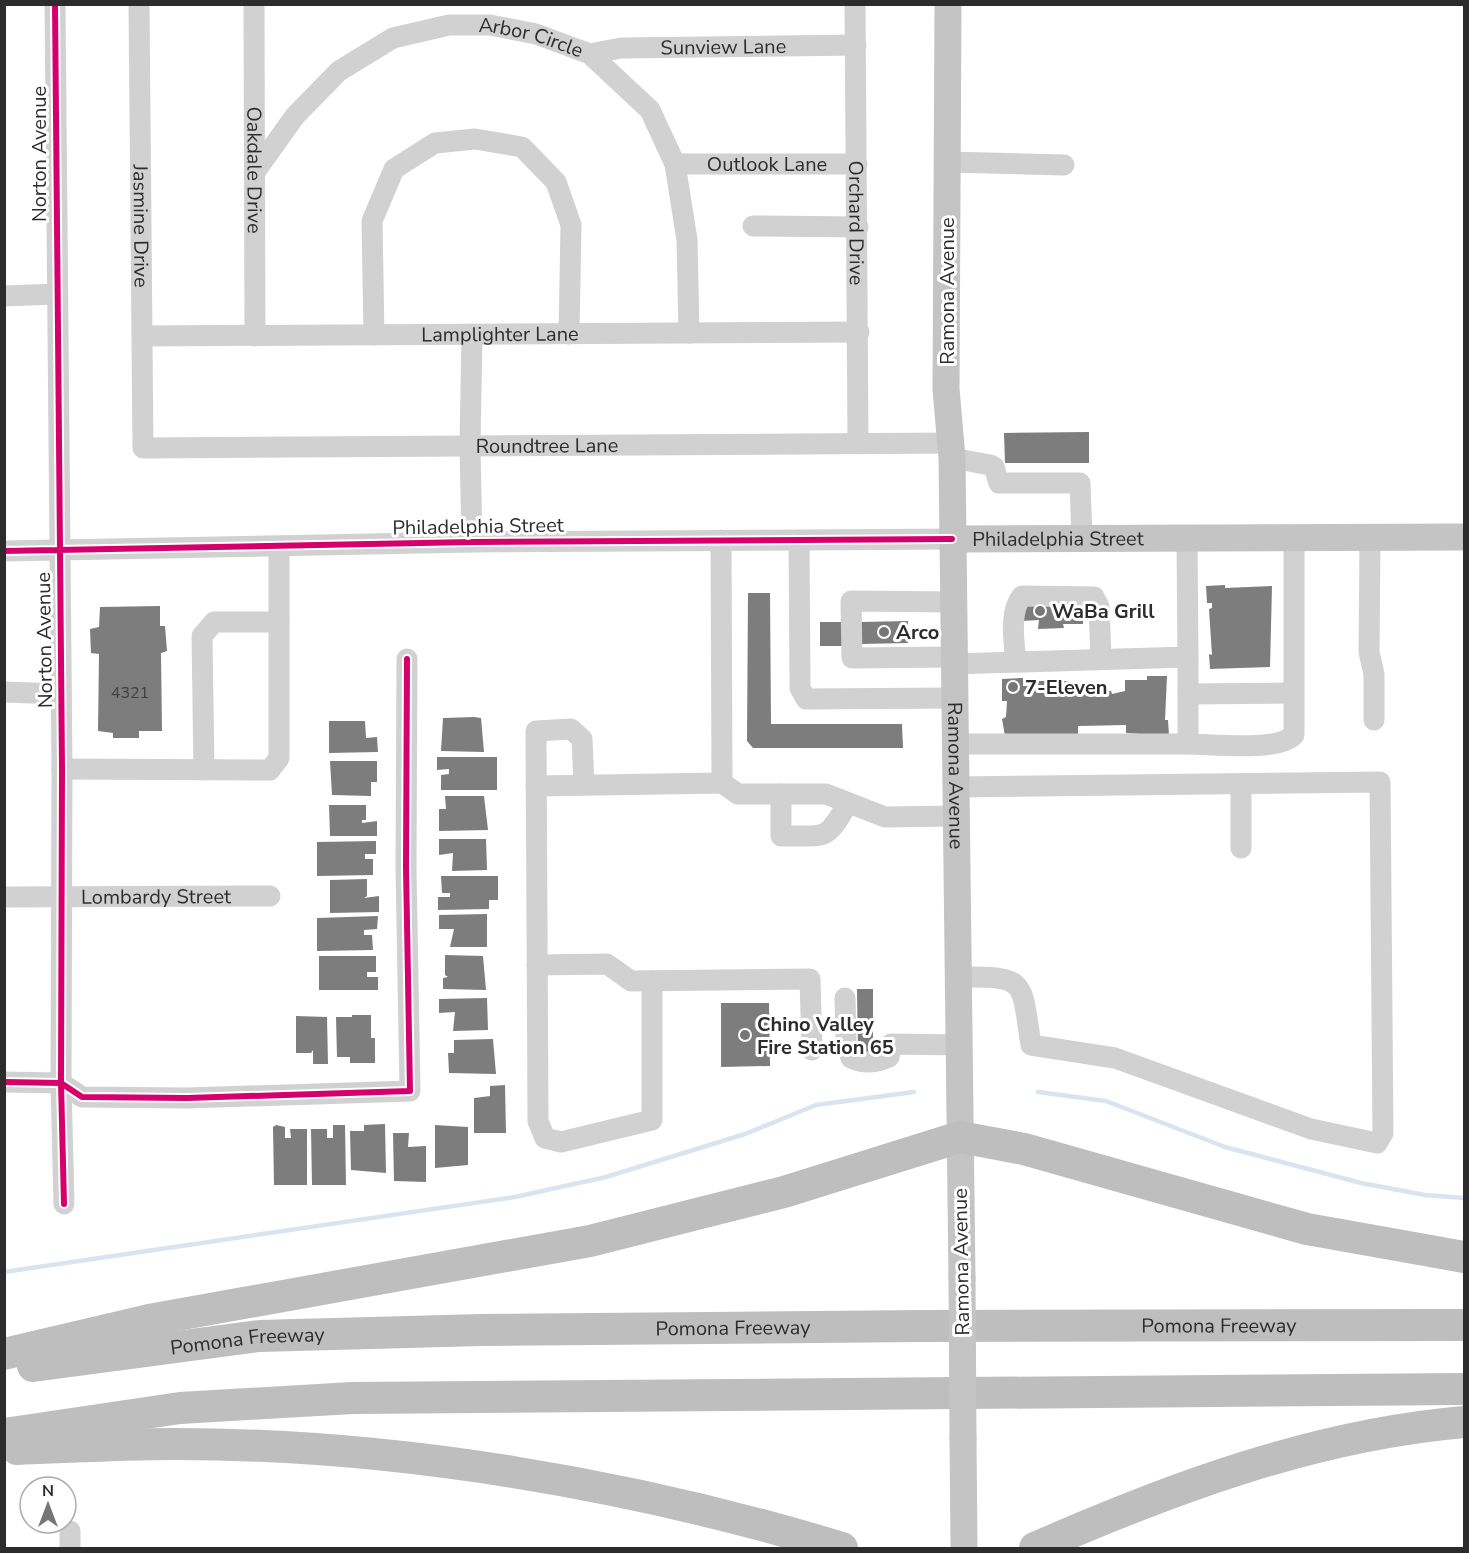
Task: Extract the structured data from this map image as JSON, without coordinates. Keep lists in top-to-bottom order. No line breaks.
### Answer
{"streets":{"highway":["Pomona Freeway"],"main road":["Ramona Avenue","Philadelphia Street"],"street":["Arbor Circle","Sunview Lane","Norton Avenue","Outlook Lane","Oakdale Drive","Orchard Drive","Jasmine Drive","Lamplighter Lane","Roundtree Lane","Lombardy Street"]},"crossings":[["Arbor Circle","Sunview Lane"],["Arbor Circle","Outlook Lane"],["Arbor Circle","Oakdale Drive"],["Arbor Circle","Lamplighter Lane"],["Sunview Lane","Orchard Drive"],["Norton Avenue","Philadelphia Street"],["Norton Avenue","Lombardy Street"],["Outlook Lane","Orchard Drive"],["Oakdale Drive","Lamplighter Lane"],["Orchard Drive","Lamplighter Lane"],["Orchard Drive","Roundtree Lane"],["Jasmine Drive","Lamplighter Lane"],["Jasmine Drive","Roundtree Lane"],["Ramona Avenue","Roundtree Lane"],["Ramona Avenue","Philadelphia Street"],["Roundtree Lane","Philadelphia Street"]],"places":["WaBa Grill","Arco","7-Eleven","Chino Valley Fire Station 65"],"house_numbers":["4321"],"north":"top"}
